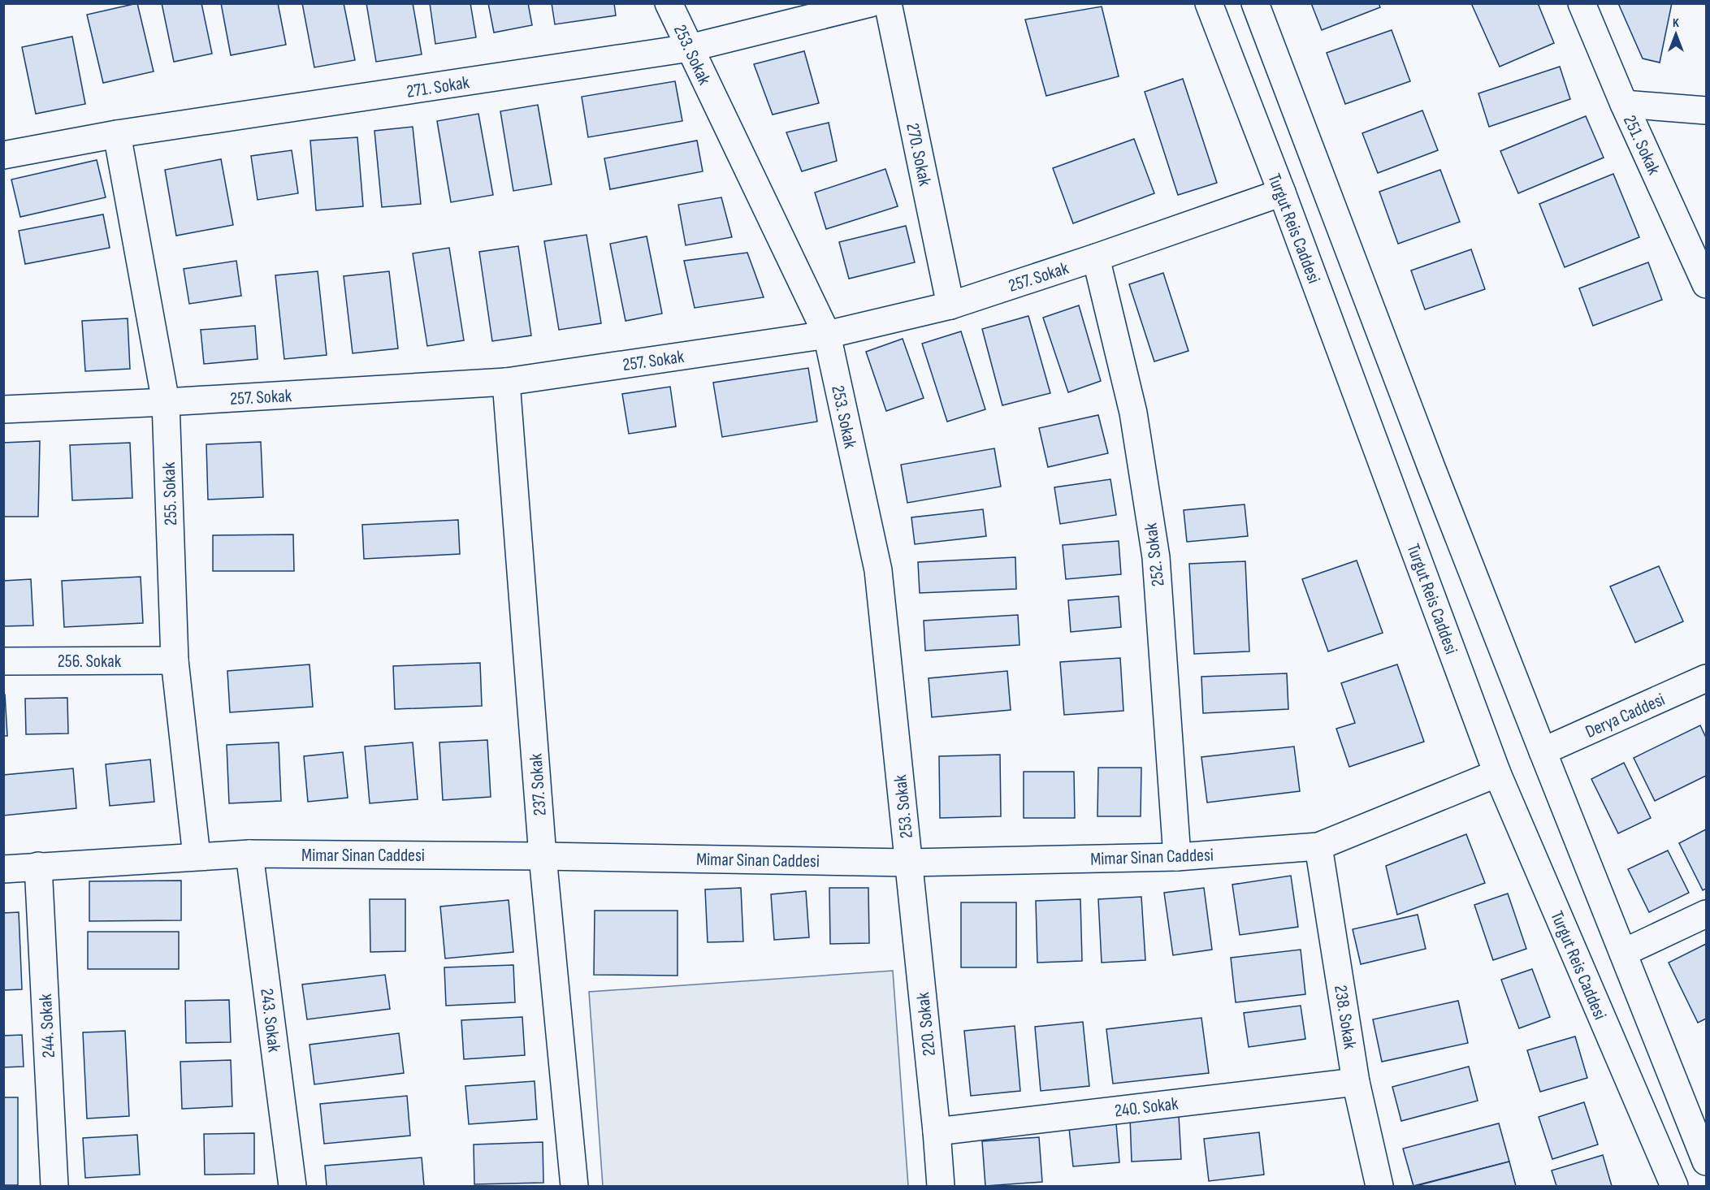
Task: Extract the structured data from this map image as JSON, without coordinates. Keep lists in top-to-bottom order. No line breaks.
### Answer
{"streets":{"street":["253. Sokak","271. Sokak","251. Sokak","270. Sokak","Turgut Reis Caddesi","257. Sokak","255. Sokak","252. Sokak","256. Sokak","Derya Caddesi","237. Sokak","Mimar Sinan Caddesi","238. Sokak","243. Sokak","220. Sokak","244. Sokak","240. Sokak"]},"crossings":[["253. Sokak","271. Sokak"],["253. Sokak","257. Sokak"],["253. Sokak","Mimar Sinan Caddesi"],["253. Sokak","220. Sokak"],["271. Sokak","255. Sokak"],["270. Sokak","257. Sokak"],["Turgut Reis Caddesi","257. Sokak"],["Turgut Reis Caddesi","Mimar Sinan Caddesi"],["257. Sokak","255. Sokak"],["257. Sokak","252. Sokak"],["257. Sokak","237. Sokak"],["255. Sokak","256. Sokak"],["255. Sokak","Mimar Sinan Caddesi"],["252. Sokak","Mimar Sinan Caddesi"],["237. Sokak","Mimar Sinan Caddesi"],["Mimar Sinan Caddesi","238. Sokak"],["Mimar Sinan Caddesi","243. Sokak"],["Mimar Sinan Caddesi","220. Sokak"],["Mimar Sinan Caddesi","244. Sokak"],["238. Sokak","240. Sokak"],["220. Sokak","240. Sokak"]],"north":"top"}
